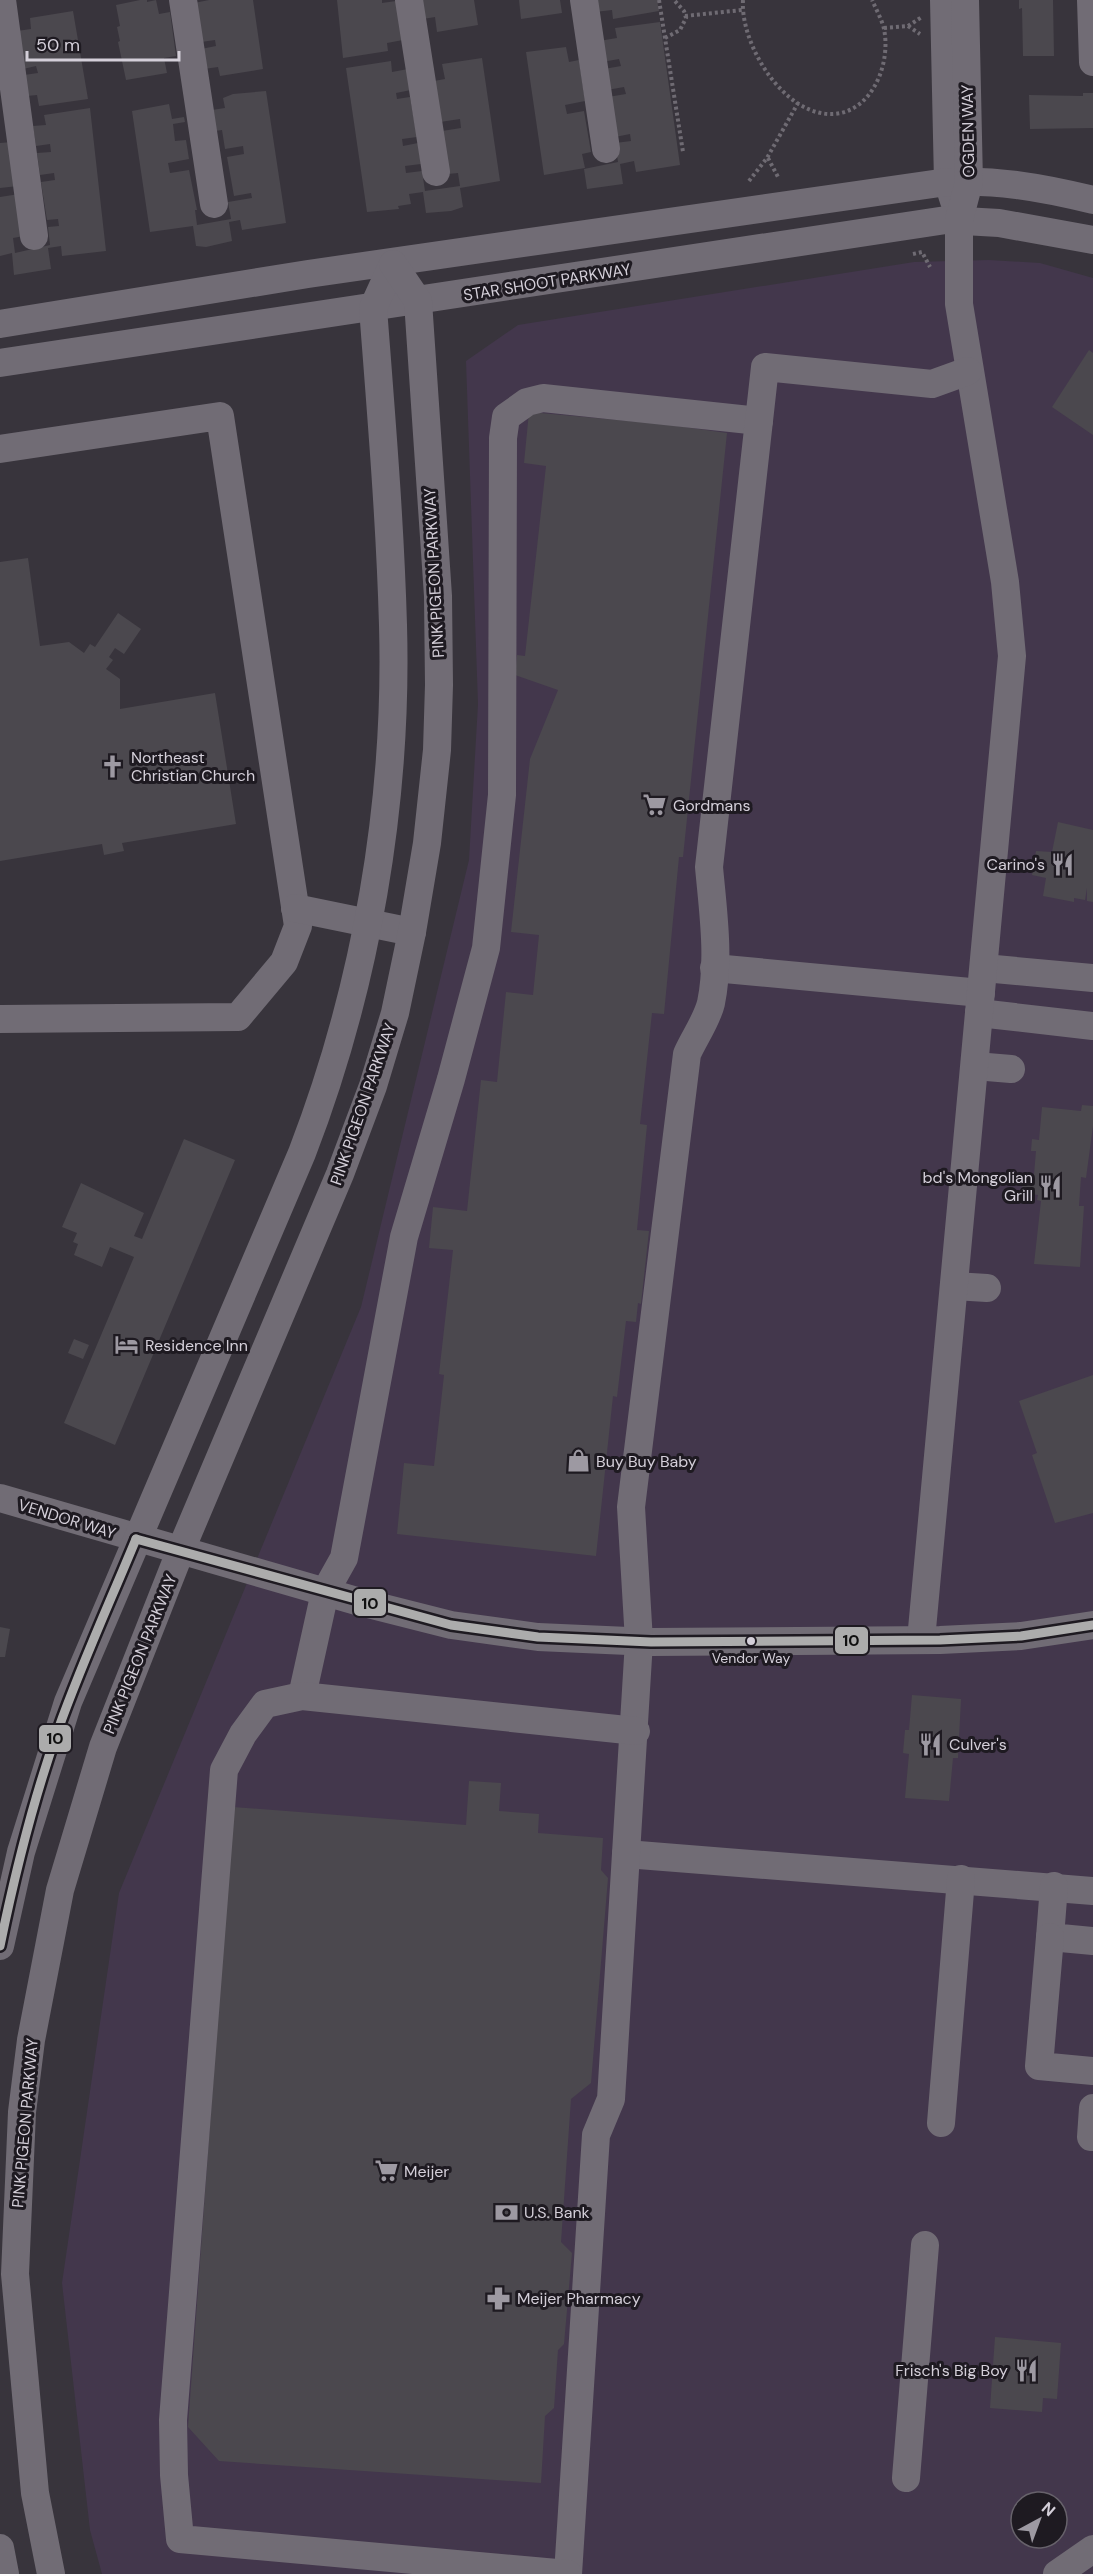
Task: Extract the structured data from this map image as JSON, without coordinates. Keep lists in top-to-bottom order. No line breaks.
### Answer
{"streets":{"street":["OGDEN WAY","STAR SHOOT PARKWAY","PINK PIGEON PARKWAY","VENDOR WAY"]},"crossings":[["OGDEN WAY","STAR SHOOT PARKWAY"],["OGDEN WAY","VENDOR WAY"],["STAR SHOOT PARKWAY","PINK PIGEON PARKWAY"],["PINK PIGEON PARKWAY","VENDOR WAY"]],"places":{"church":["Northeast Christian Church"],"supermarket":["Gordmans","Meijer"],"restaurant":["Carino's","bd's Mongolian Grill","Culver's","Frisch's Big Boy"],"hotel":["Residence Inn"],"shop":["Buy Buy Baby"],"other":["Vendor Way"],"bank":["U.S. Bank"],"pharmacy":["Meijer Pharmacy"]},"lines":["transit line 10"],"scale_bar":"50 m","north":"top right"}
